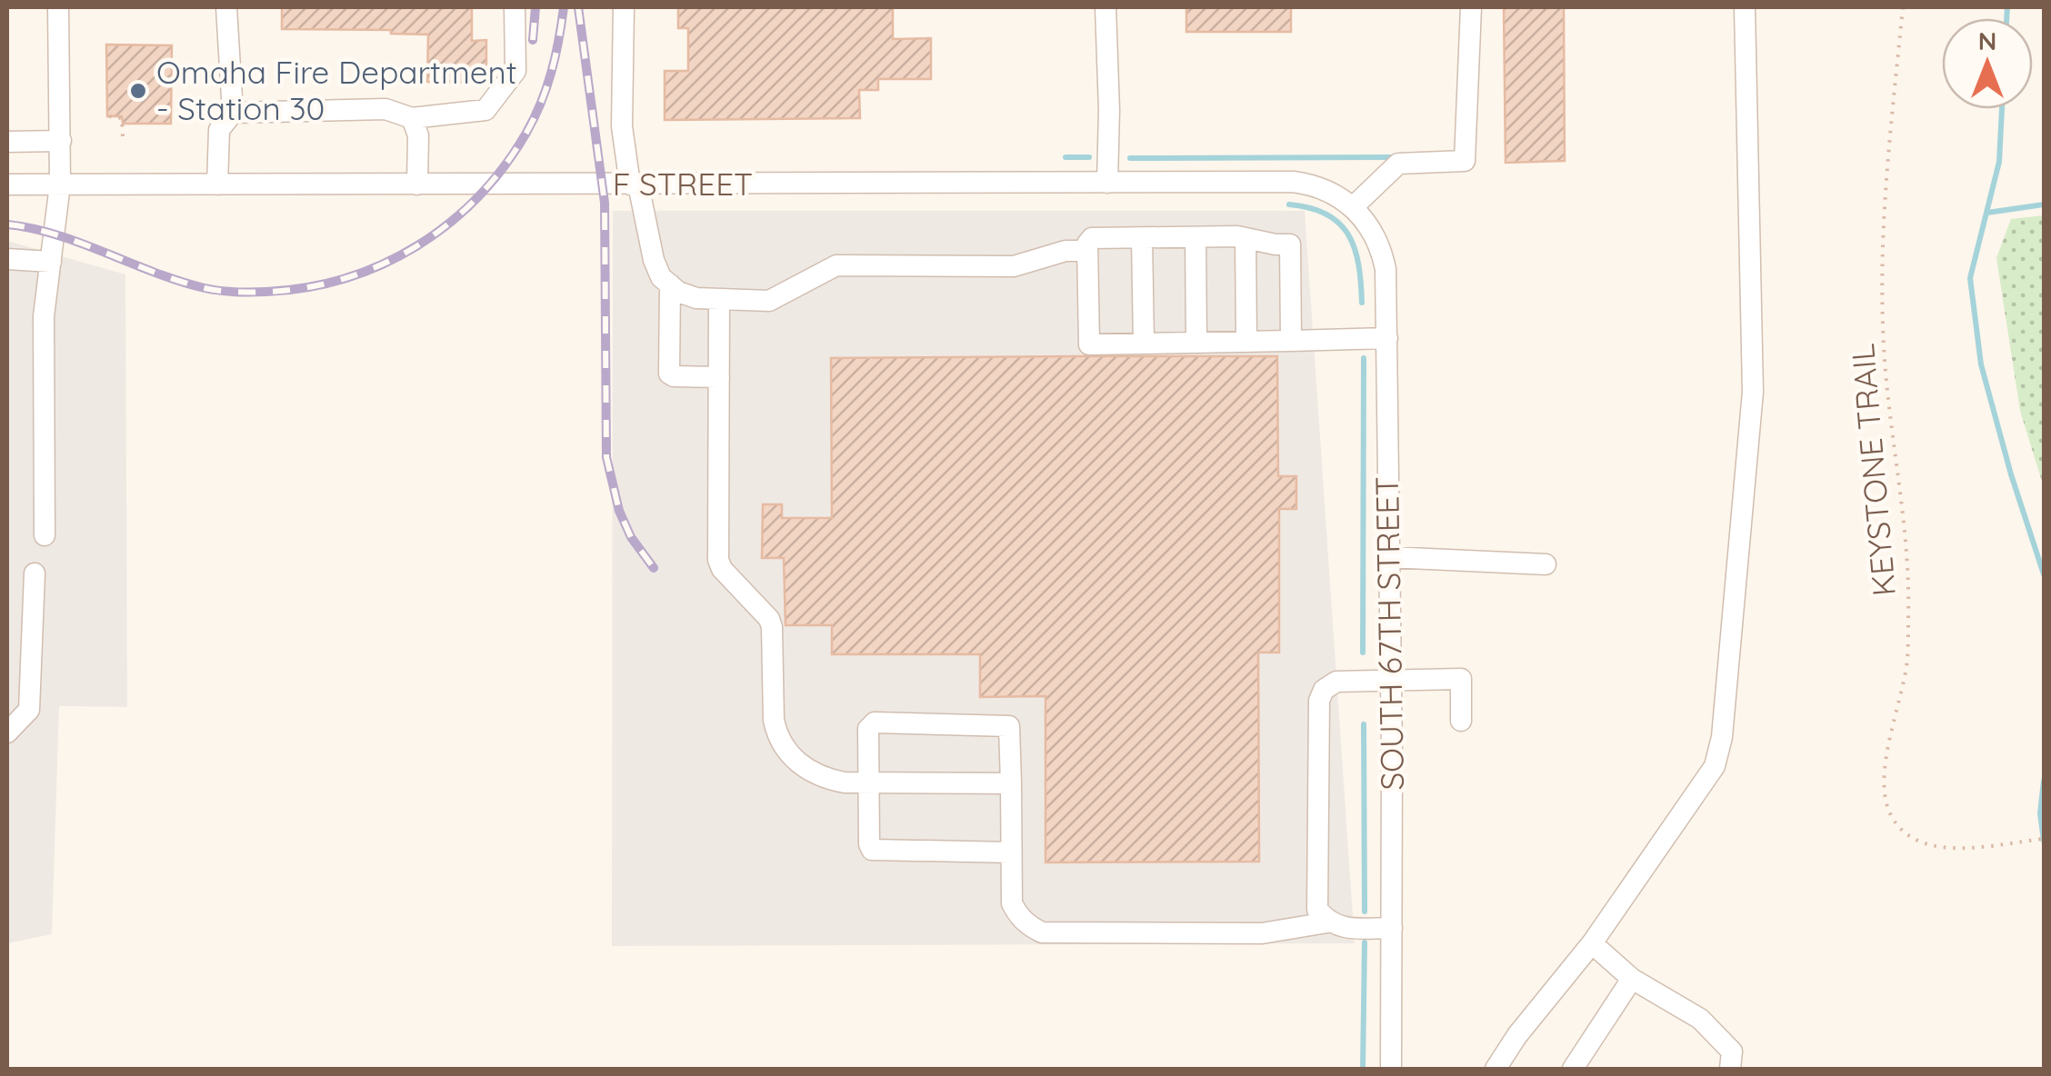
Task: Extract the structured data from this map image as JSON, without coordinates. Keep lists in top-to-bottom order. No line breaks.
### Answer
{"streets":{"street":["F STREET","SOUTH 67TH STREET"],"path":["KEYSTONE TRAIL"]},"crossings":[["F STREET","SOUTH 67TH STREET"]],"places":["Omaha Fire Department - Station 30"],"north":"top"}
